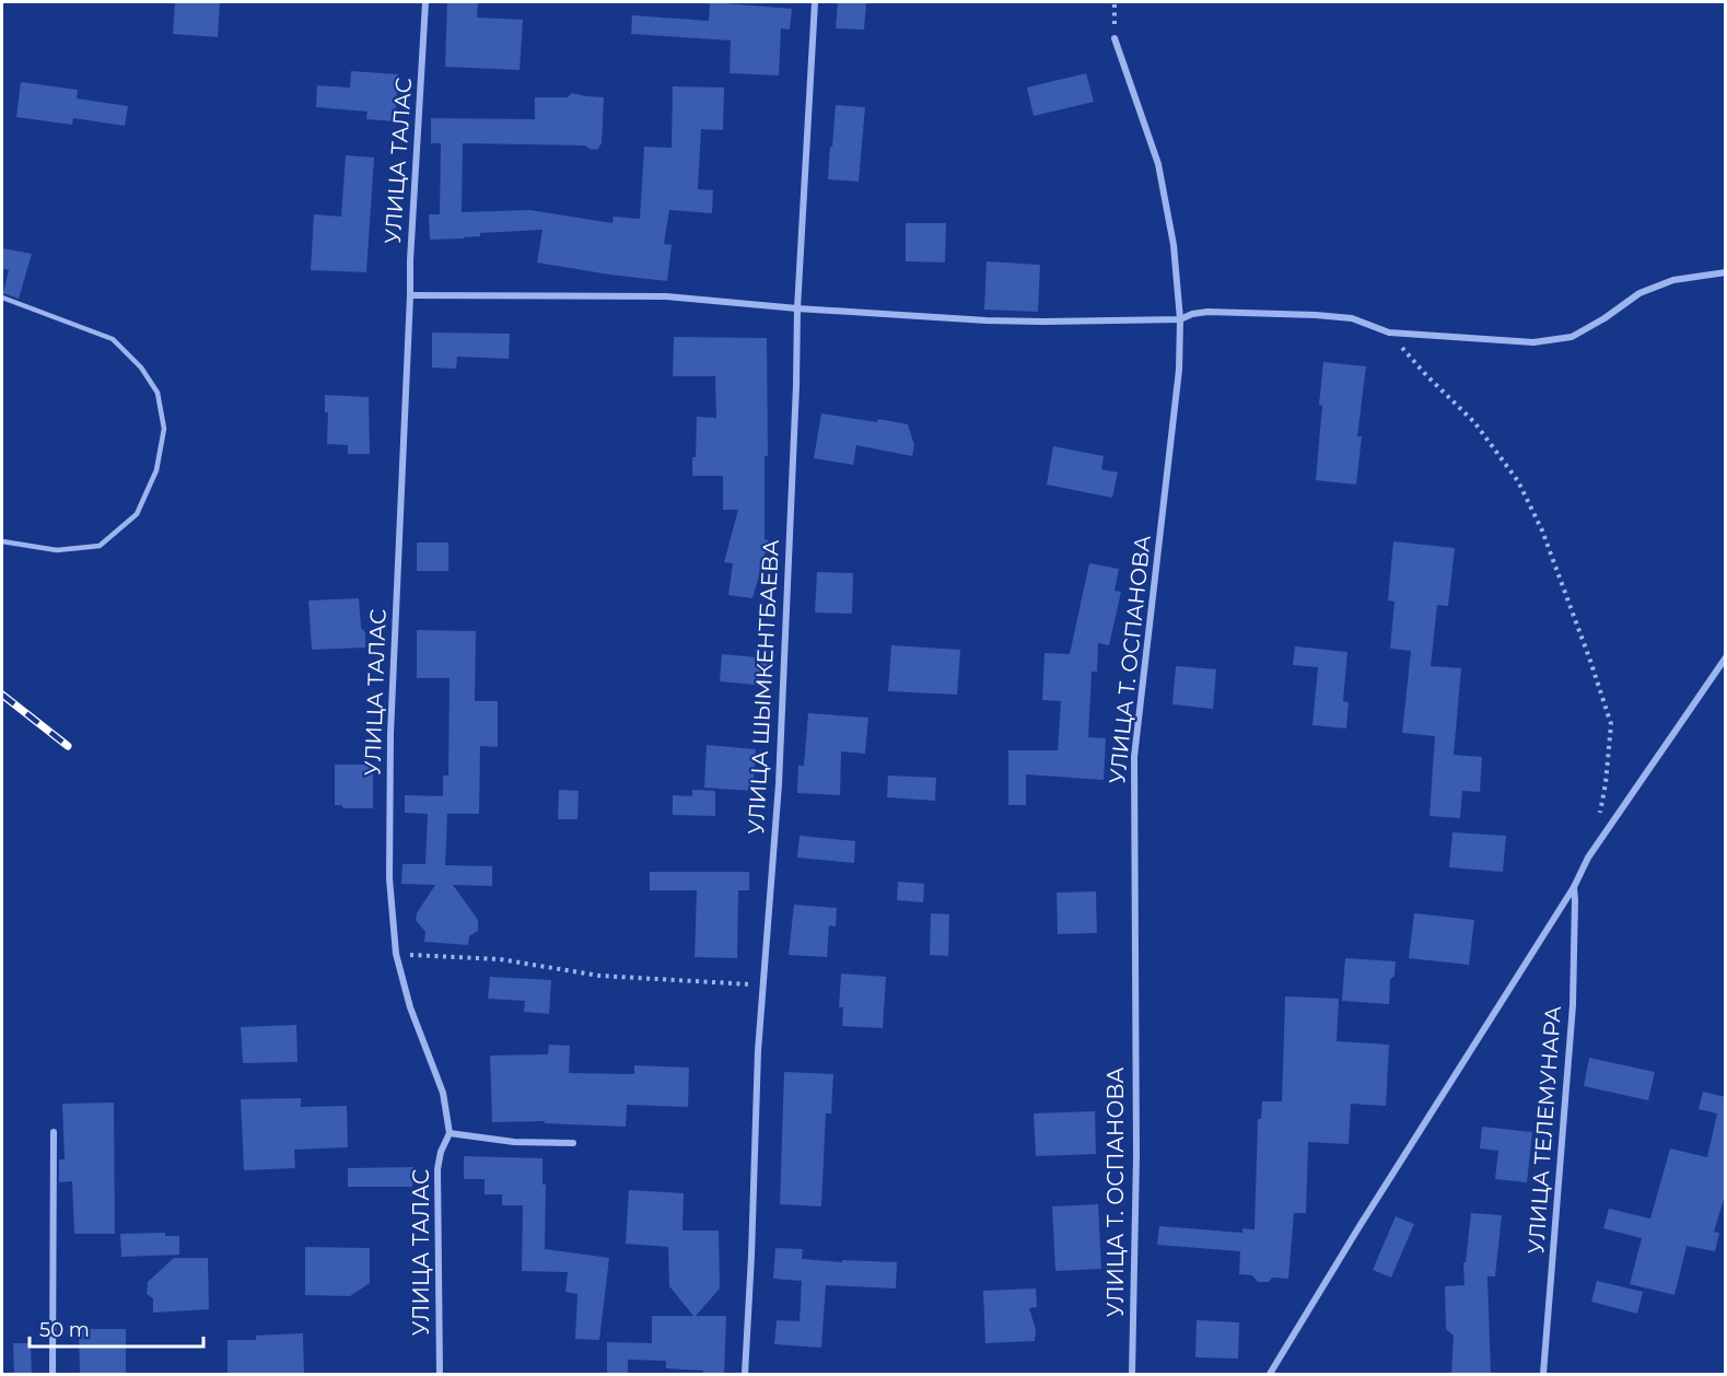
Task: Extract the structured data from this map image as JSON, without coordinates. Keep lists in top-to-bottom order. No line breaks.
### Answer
{"streets":{"street":["УЛИЦА ТАЛАС","УЛИЦА Т. ОСПАНОВА","УЛИЦА ШЫМКЕНТБАЕВА","УЛИЦА ТЕЛЕМУНАРА"]},"scale_bar":"50 m"}
